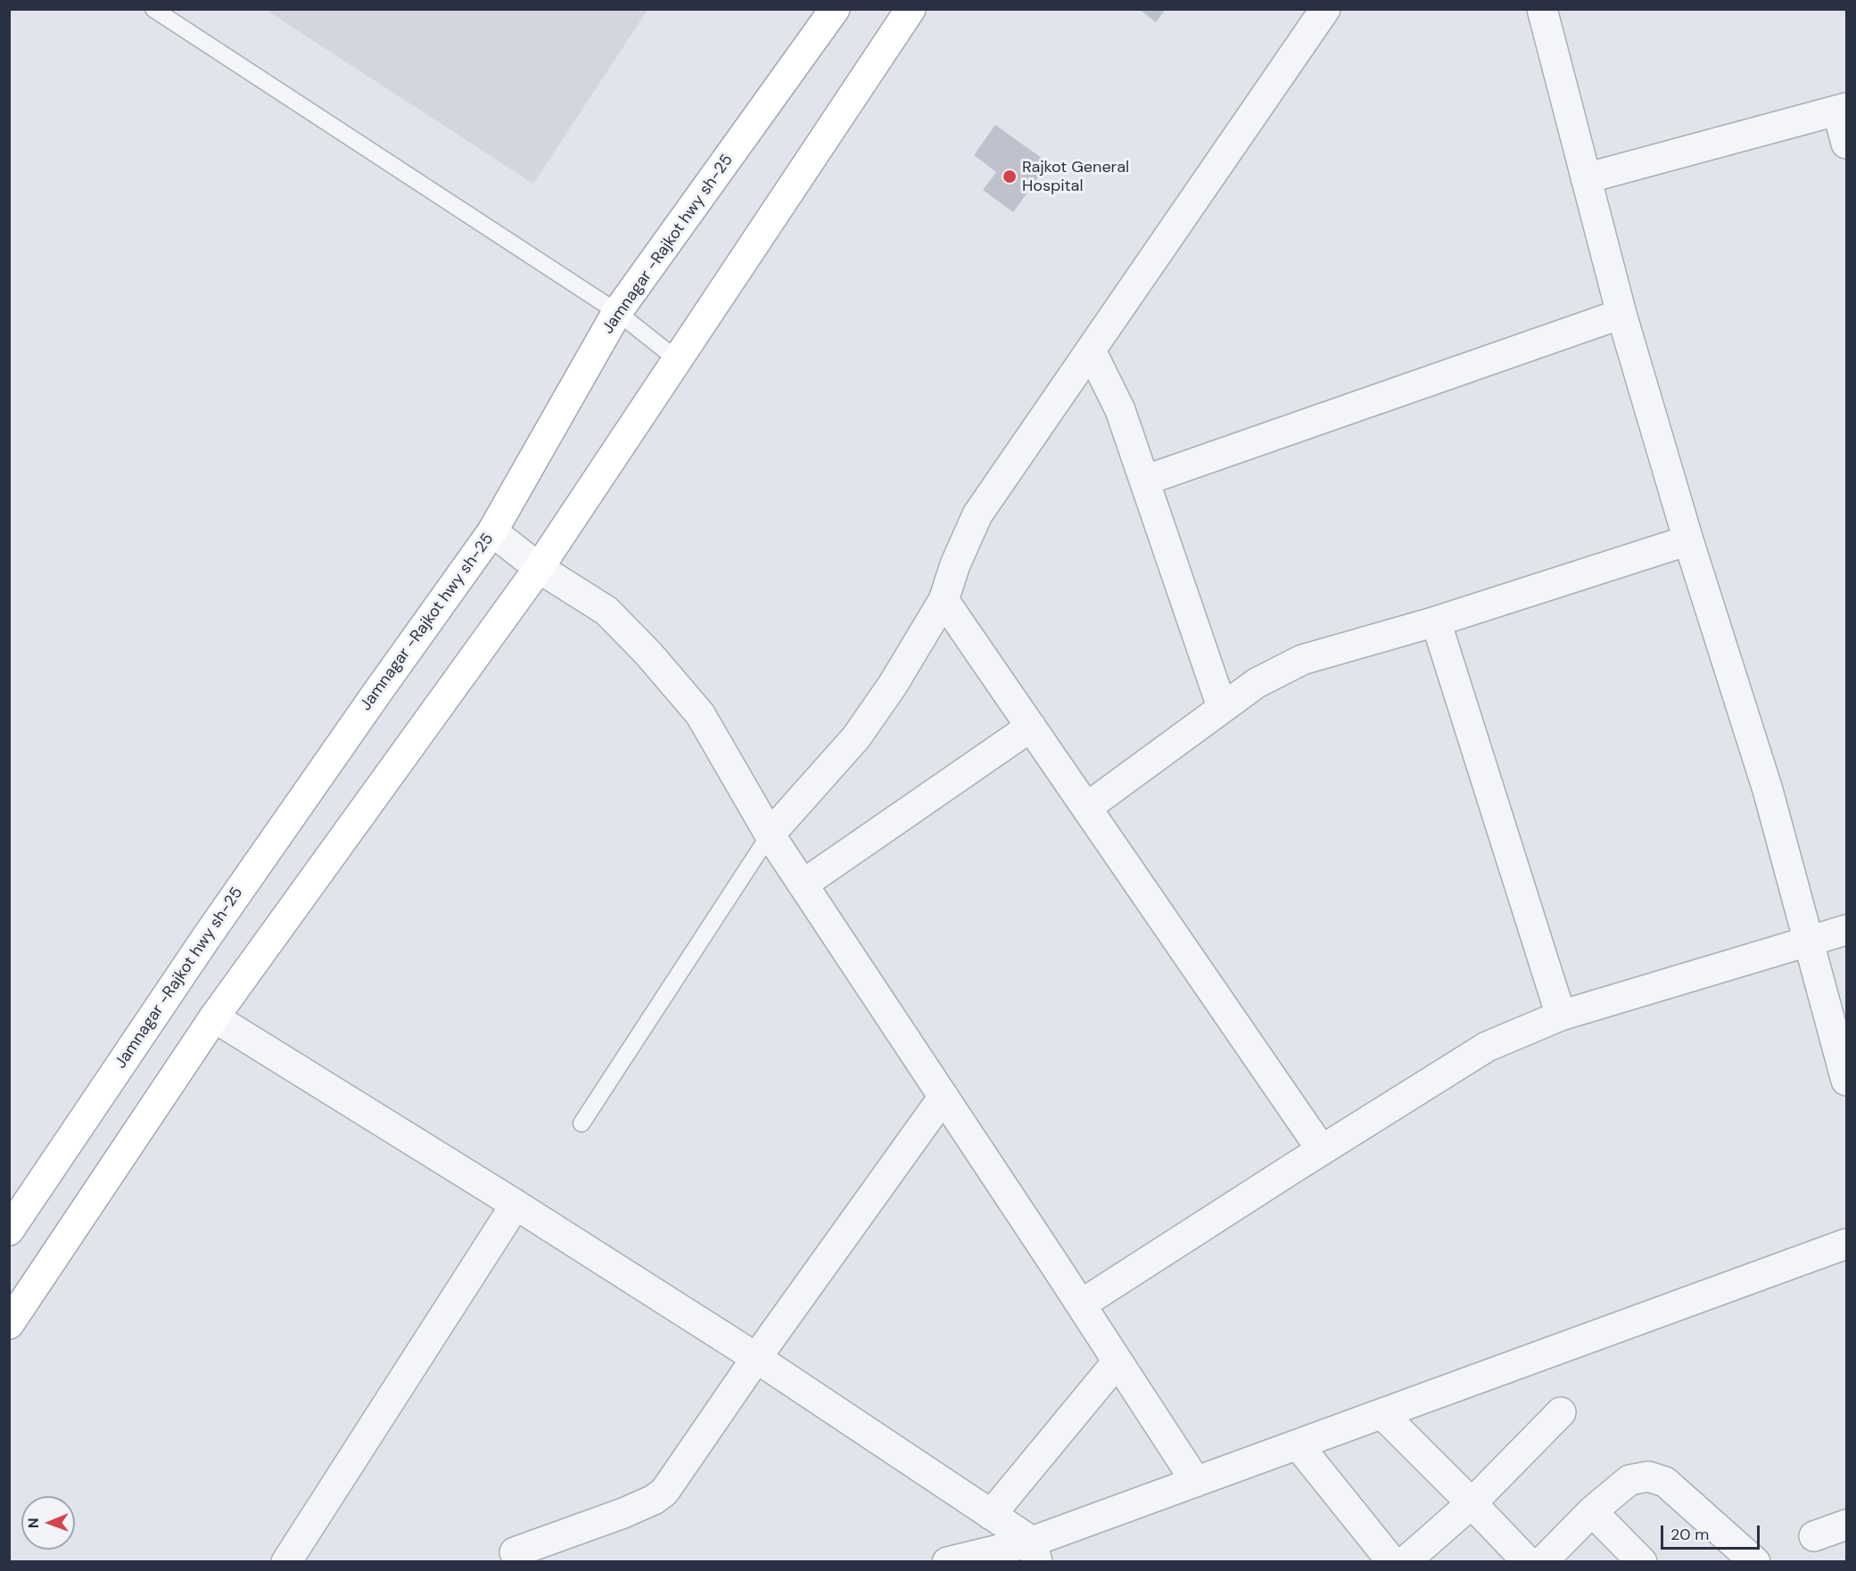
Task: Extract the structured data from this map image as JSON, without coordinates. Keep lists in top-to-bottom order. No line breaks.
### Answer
{"streets":{"main road":["Jamnagar -Rajkot hwy sh-25"]},"places":["Rajkot General Hospital"],"scale_bar":"20 m","north":"left"}
